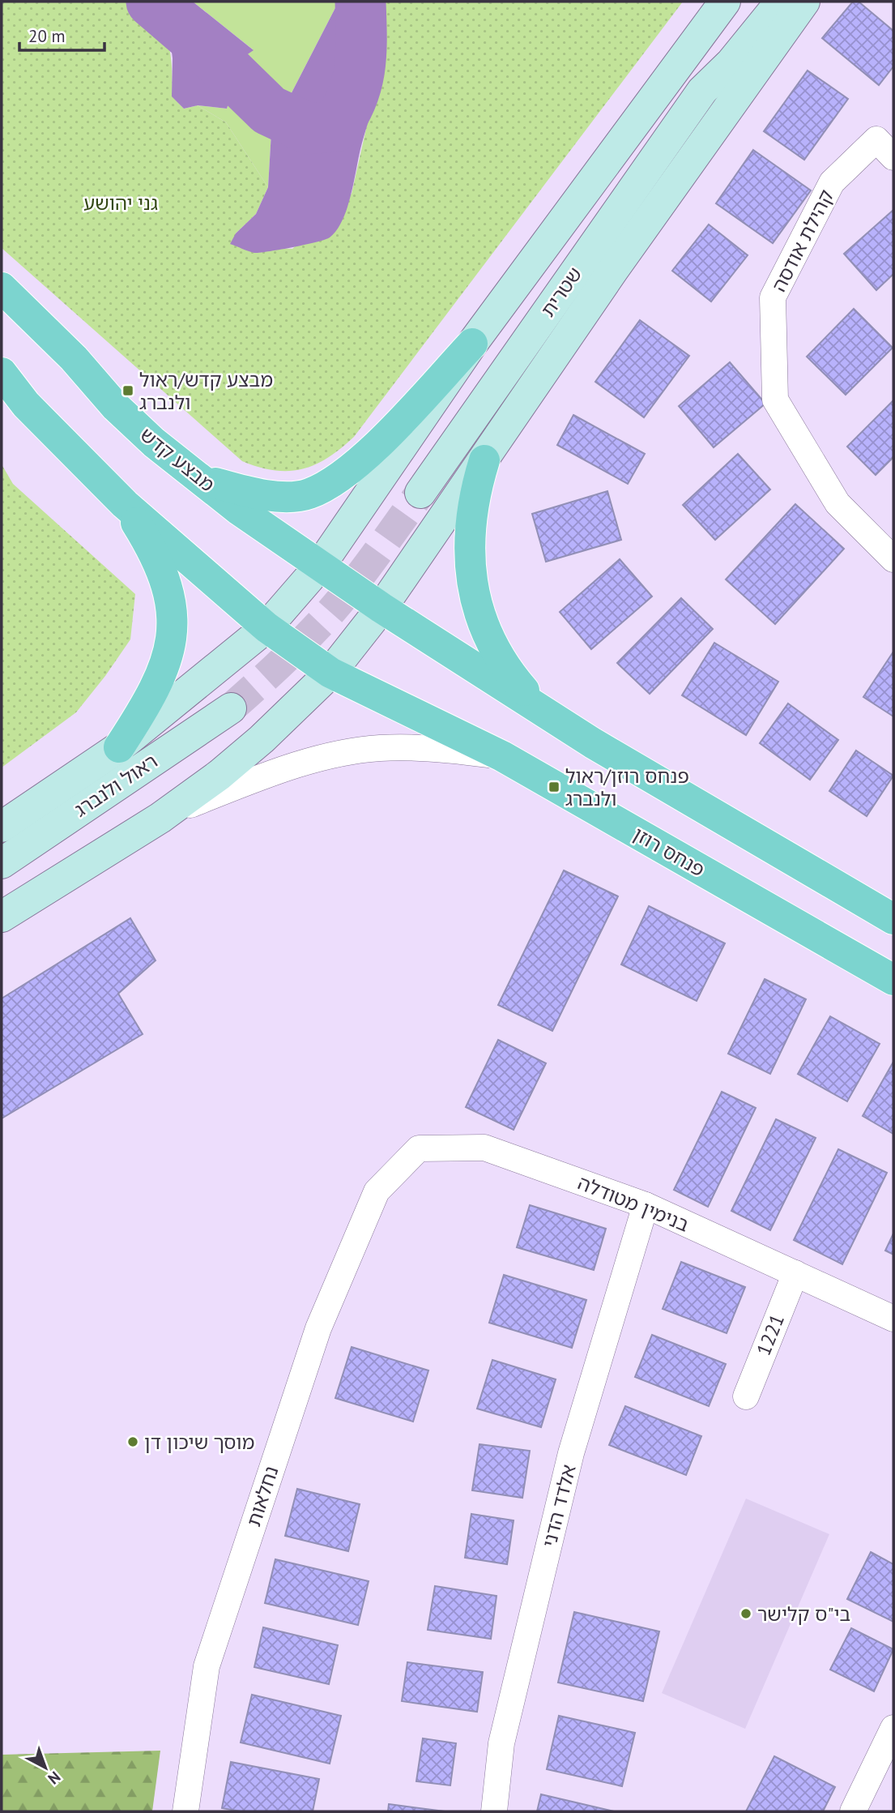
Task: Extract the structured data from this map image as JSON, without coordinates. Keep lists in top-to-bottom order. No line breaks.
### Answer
{"streets":{"main road":["מבצע קדש","פנחס רוזן"],"street":["קהילת אודסה","שטרית","ראול ולנברג","בנימין מטודלה","1221","נחלאות","אלדד הדני"]},"crossings":[["בנימין מטודלה","1221"],["בנימין מטודלה","נחלאות"],["בנימין מטודלה","אלדד הדני"]],"parks":["גני יהושע"],"places":{"transit":["מבצע קדש/ראול ולנברג","פנחס רוזן/ראול ולנברג"],"other":["מוסך שיכון דן","בי\"ס קלישר"]},"scale_bar":"20 m","north":"bottom right"}
